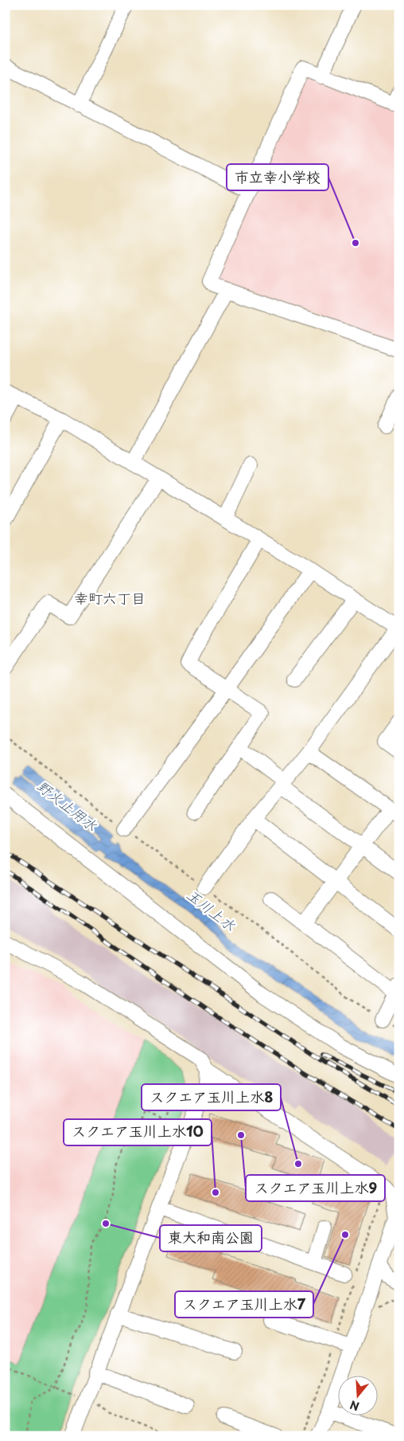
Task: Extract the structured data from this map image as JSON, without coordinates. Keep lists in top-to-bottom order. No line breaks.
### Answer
{"districts":["幸町六丁目"],"water":["野火止用水","玉川上水"],"places":["市立幸小学校","スクエア玉川上水9","スクエア玉川上水8","スクエア玉川上水10","東大和南公園","スクエア玉川上水7"],"north":"bottom"}
